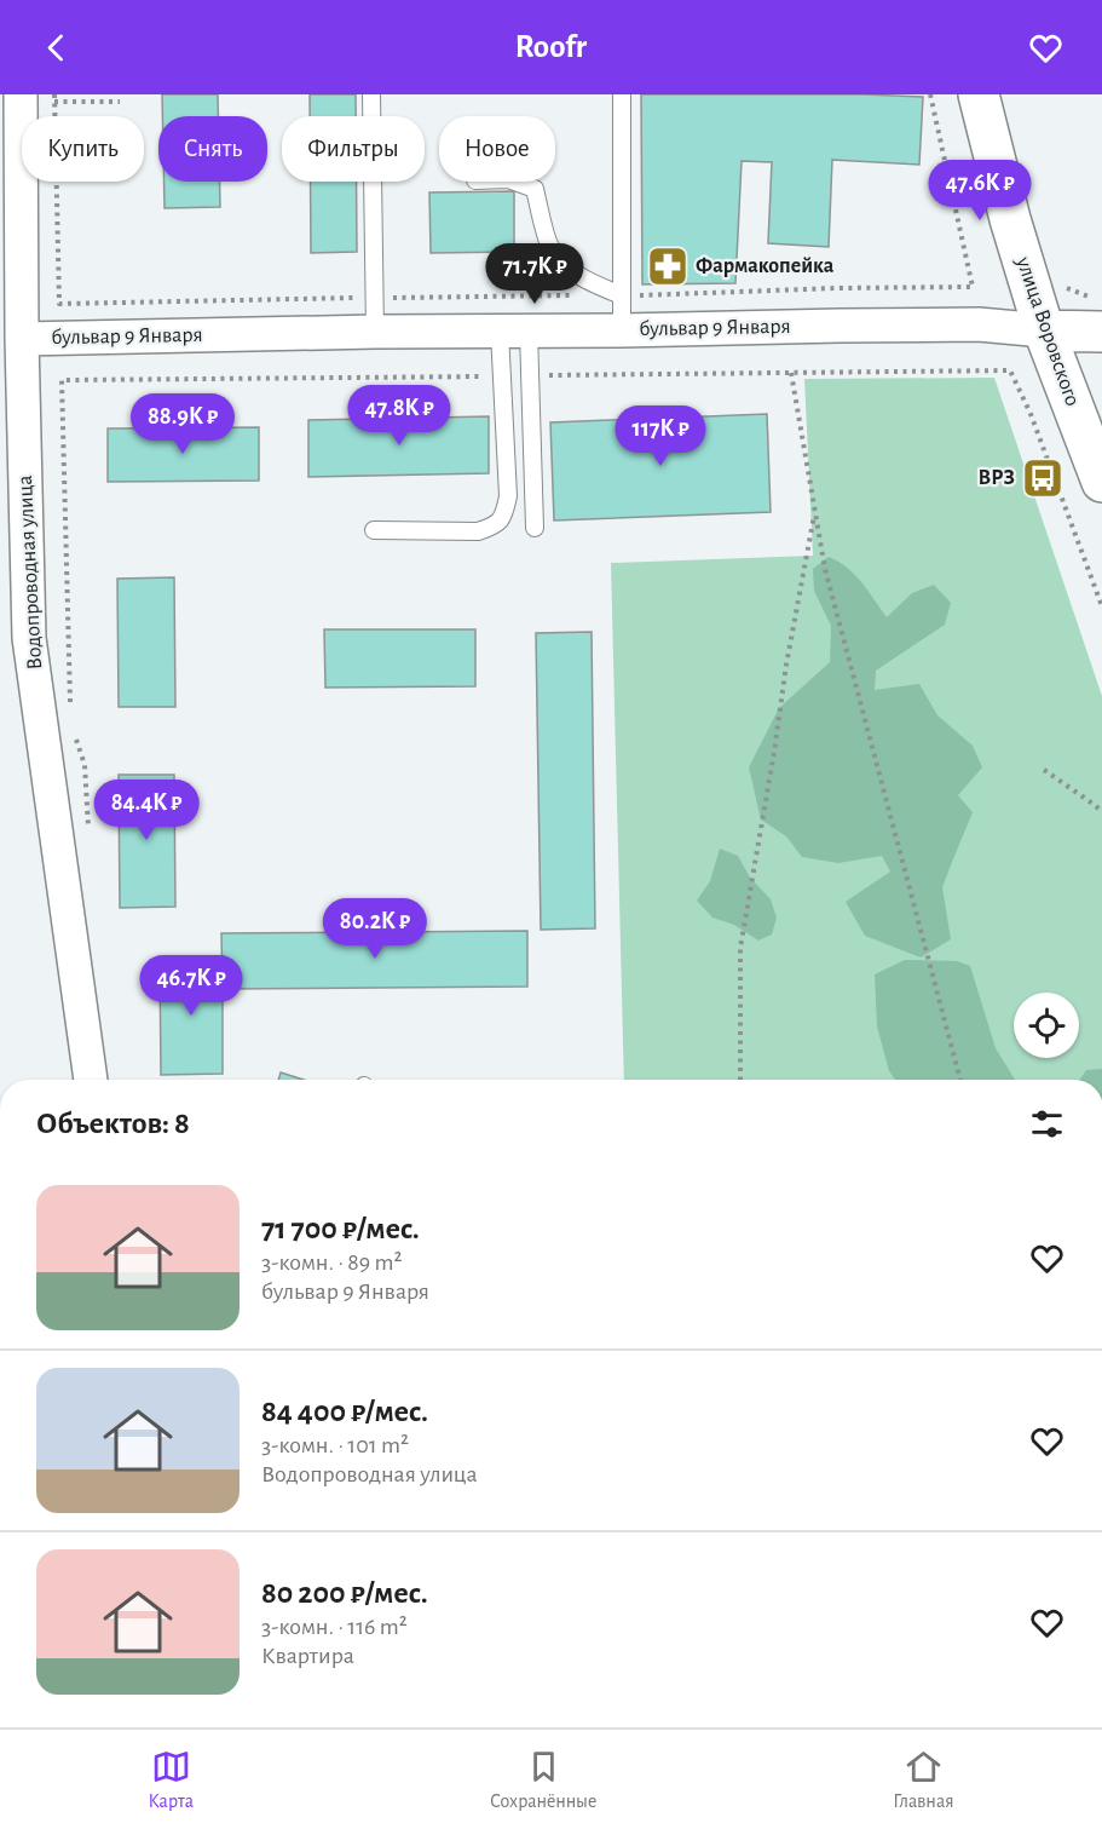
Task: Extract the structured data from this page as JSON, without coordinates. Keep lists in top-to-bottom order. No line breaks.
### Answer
{"streets":{"main road":["бульвар 9 Января","улица Воровского"],"street":["Водопроводная улица"]},"crossings":[["бульвар 9 Января","улица Воровского"],["бульвар 9 Января","Водопроводная улица"]],"places":{"pharmacy":["Фармакопейка"],"bus stop":["ВРЗ"]},"page":{"header":"Roofr","chip":["Купить","Снять","Фильтры","Новое"],"price":["47.6K ₽","71.7K ₽","47.8K ₽","88.9K ₽","117K ₽","84.4K ₽","80.2K ₽","46.7K ₽"],"heading":"Объектов: 8","list":[{"name":"71 700 ₽/мес.","note":"3-комн. · 89 m² · бульвар 9 Января"},{"name":"84 400 ₽/мес.","note":"3-комн. · 101 m² · Водопроводная улица"},{"name":"80 200 ₽/мес.","note":"3-комн. · 116 m² · Квартира"}],"tabs":["Карта","Сохранённые","Главная"]}}
